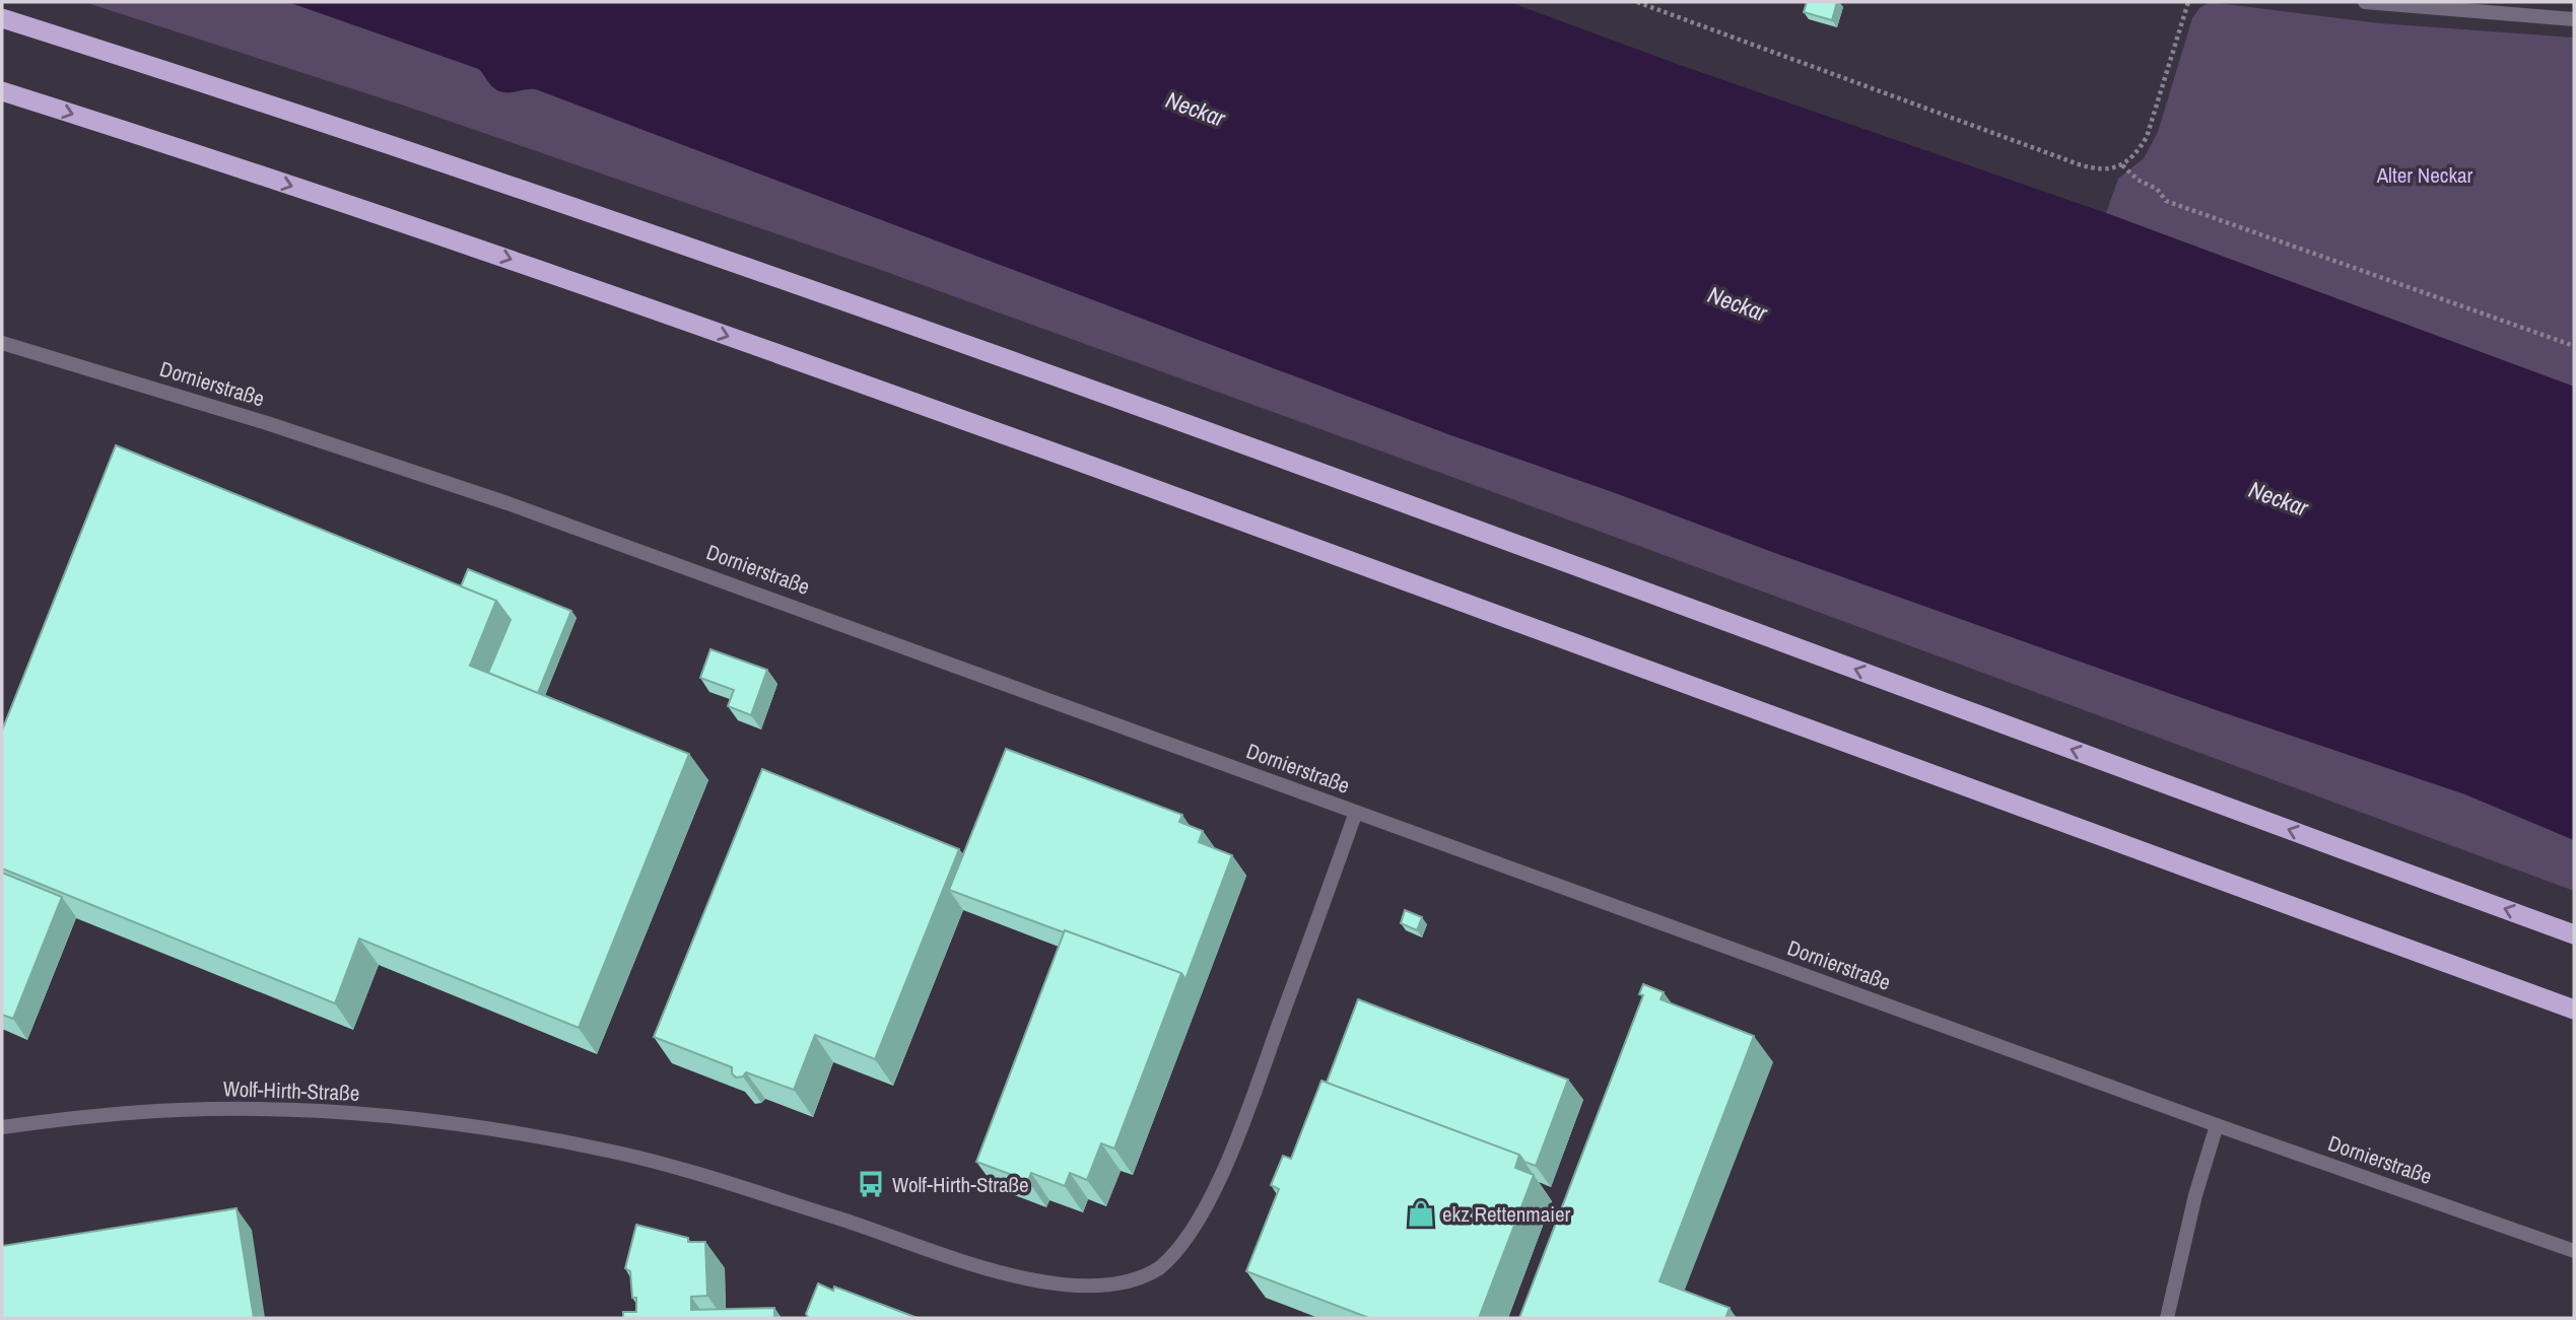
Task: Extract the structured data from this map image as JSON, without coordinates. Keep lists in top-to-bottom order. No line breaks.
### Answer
{"streets":{"street":["Dornierstraße","Wolf-Hirth-Straße"]},"crossings":[["Dornierstraße","Wolf-Hirth-Straße"]],"water":["Neckar"],"parks":["Alter Neckar"],"places":{"bus stop":["Wolf-Hirth-Straße"],"shop":["ekz Rettenmaier"]}}
